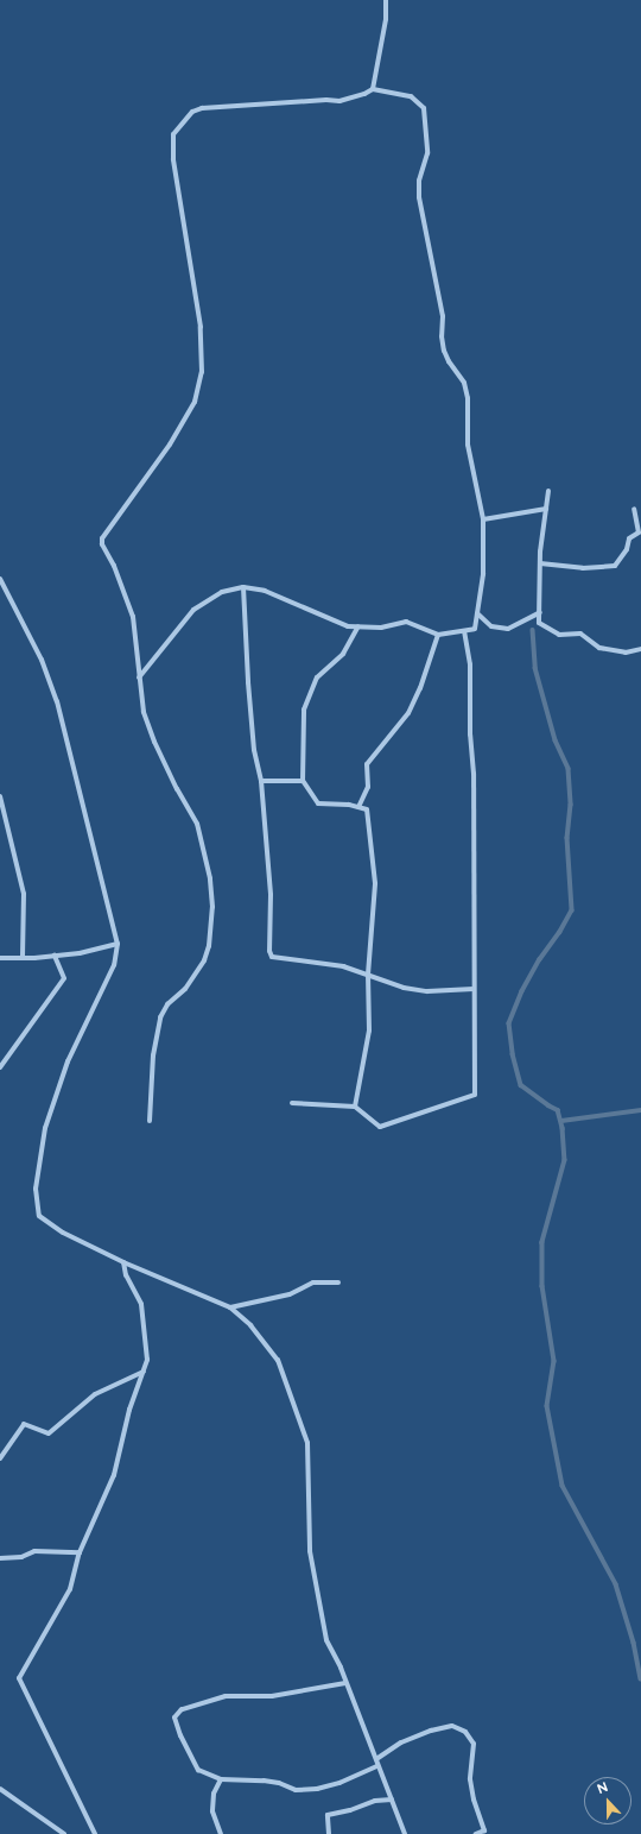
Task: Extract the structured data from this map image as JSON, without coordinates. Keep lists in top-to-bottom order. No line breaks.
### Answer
{"north":"top"}
